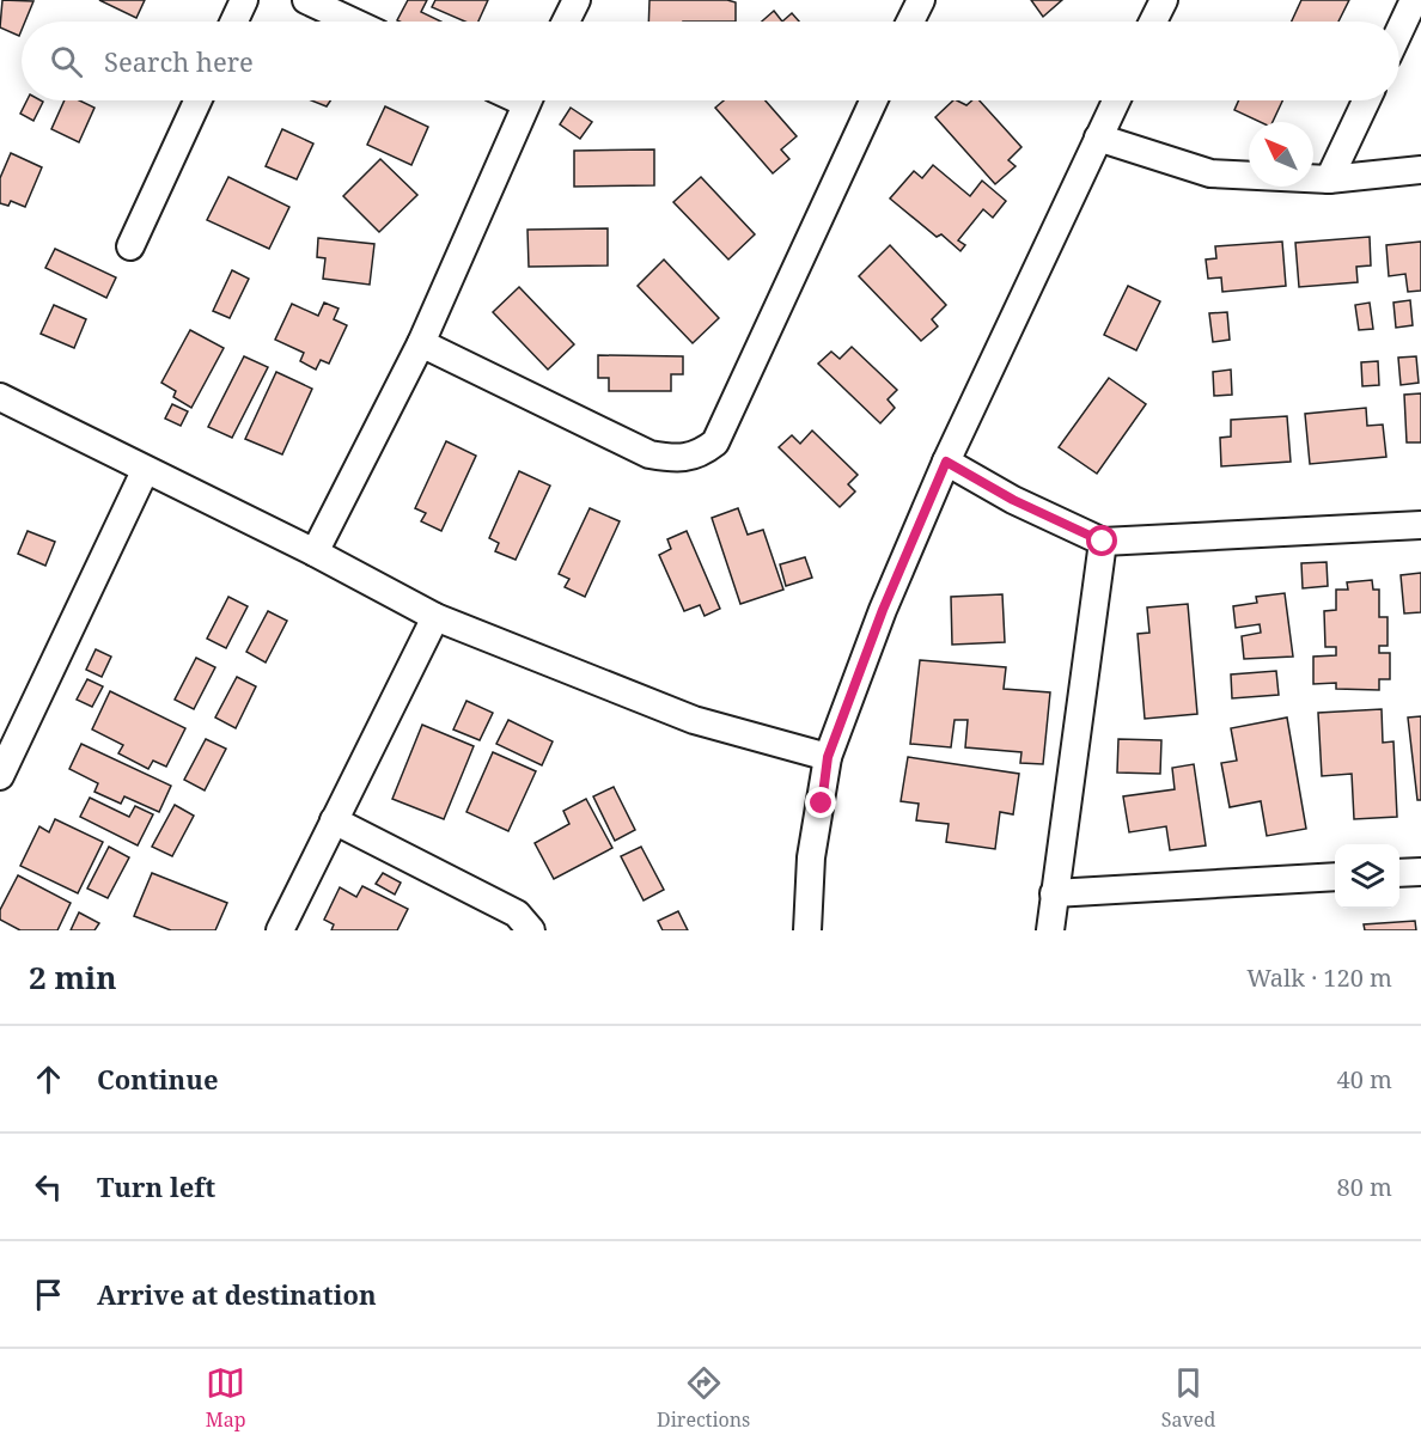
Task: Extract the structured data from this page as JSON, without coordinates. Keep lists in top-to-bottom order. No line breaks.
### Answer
{"north":"top left","page":{"search":"Search here","heading":["2 min","Walk · 120 m"],"list":[["Continue","40 m"],["Turn left","80 m"],"Arrive at destination"],"nav":["Map","Directions","Saved"]}}
